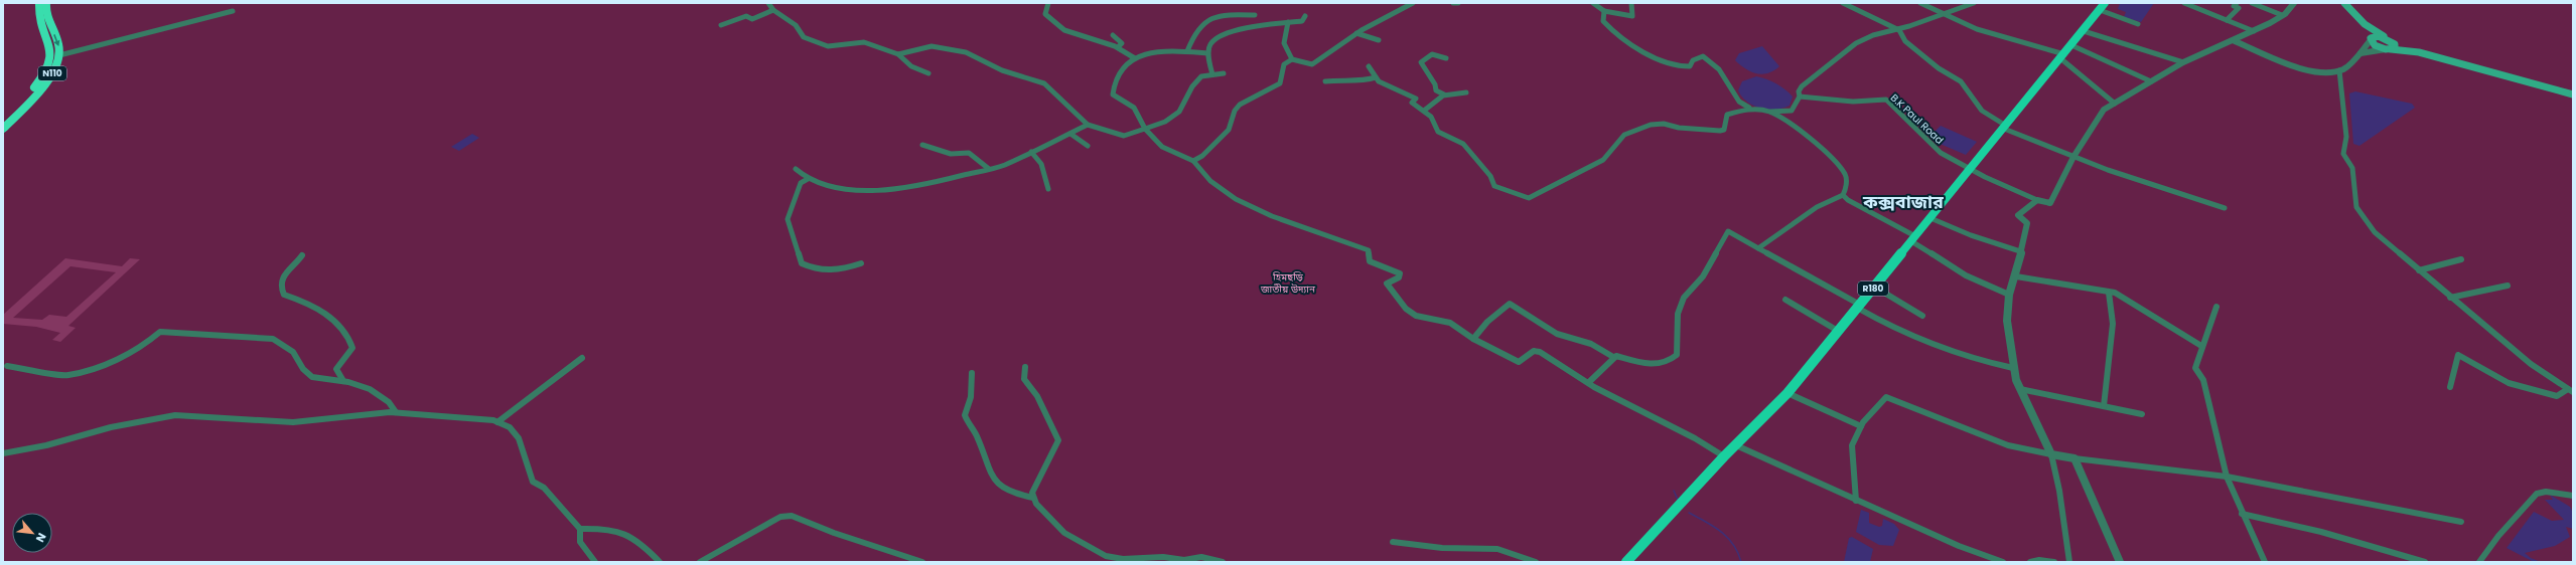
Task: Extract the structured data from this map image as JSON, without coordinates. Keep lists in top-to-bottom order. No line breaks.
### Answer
{"streets":{"highway":["N110"],"main road":["R180"],"street":["B.K Paul Road"]},"crossings":[["B.K Paul Road","R180"]],"districts":["কক্সবাজার"],"parks":["হিমছড়ি জাতীয় উদ্যান"],"north":"bottom right"}
